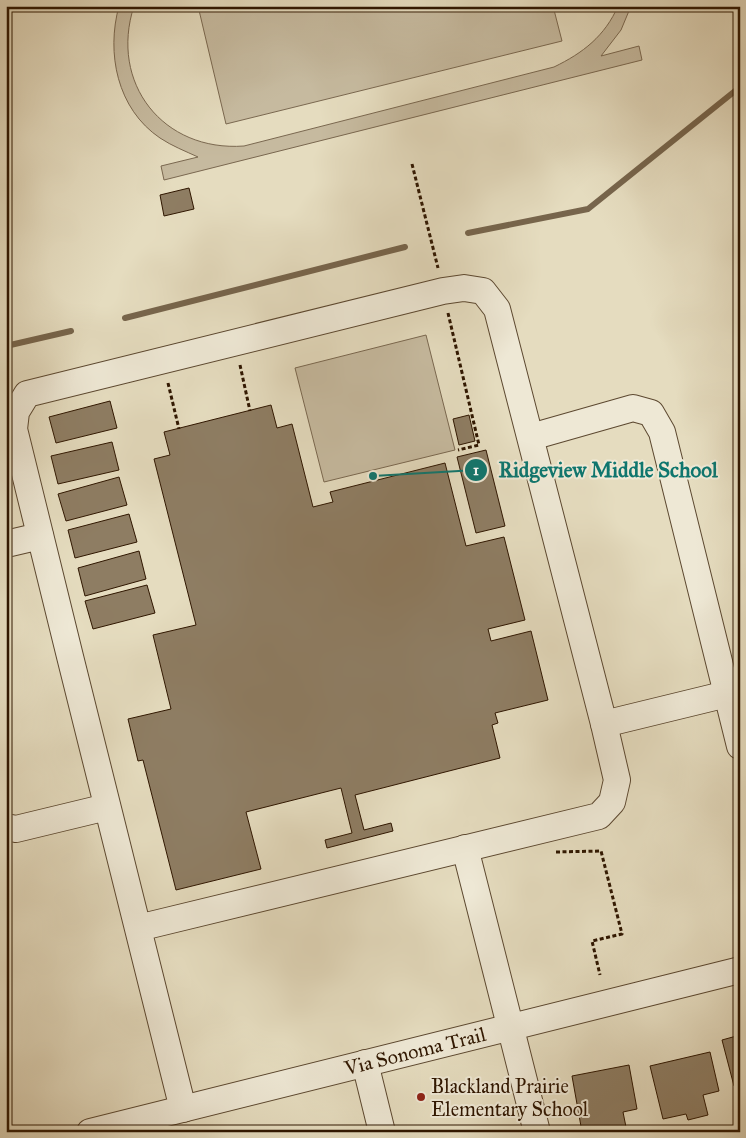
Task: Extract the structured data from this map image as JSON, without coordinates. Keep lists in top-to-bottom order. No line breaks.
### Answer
{"streets":{"street":["Via Sonoma Trail"]},"places":["Ridgeview Middle School","Blackland Prairie Elementary School"]}
